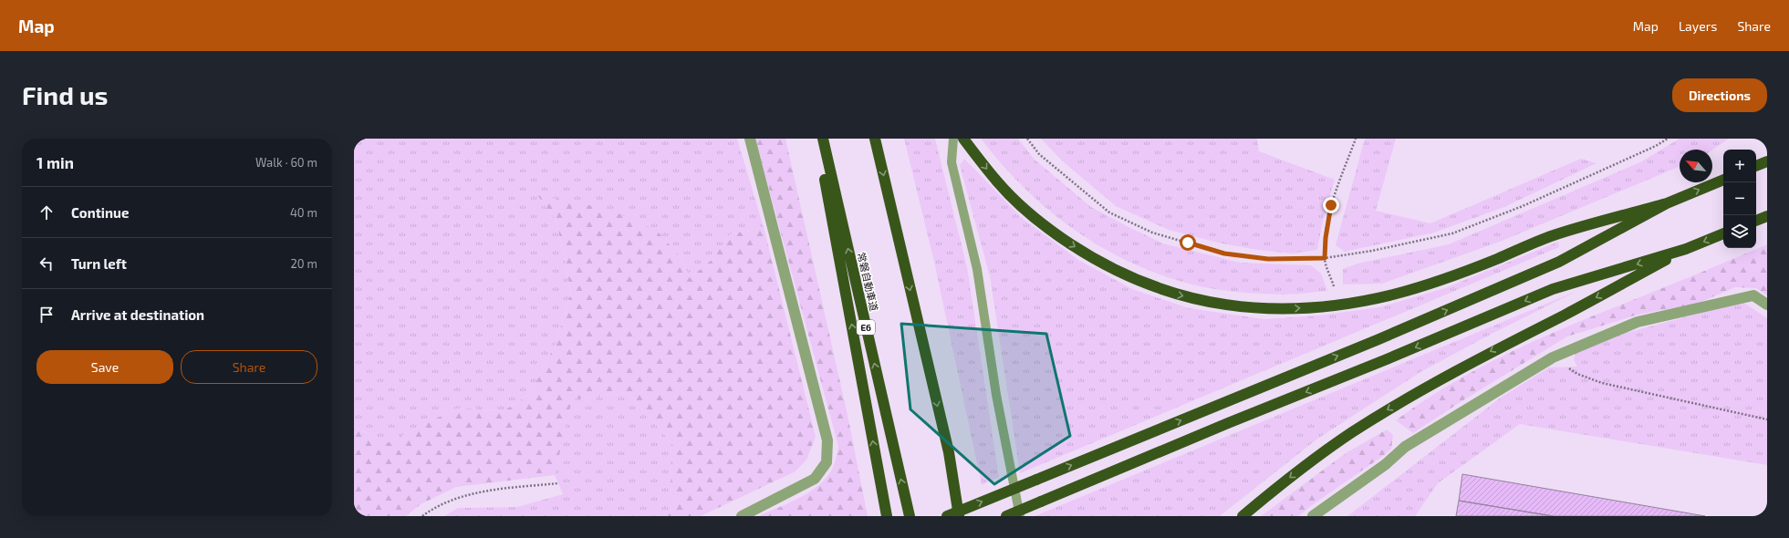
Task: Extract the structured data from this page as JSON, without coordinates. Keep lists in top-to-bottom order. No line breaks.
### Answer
{"streets":{"highway":["常磐自動車道","E6"]},"north":"top left","page":{"header":"Map","nav":["Map","Layers","Share"],"buttons":["Directions",["Save","Share"]],"title":"Find us","heading":["1 min","Walk · 60 m"],"map_buttons":["+","−"],"list":[["Continue","40 m"],["Turn left","20 m"],"Arrive at destination"]}}
